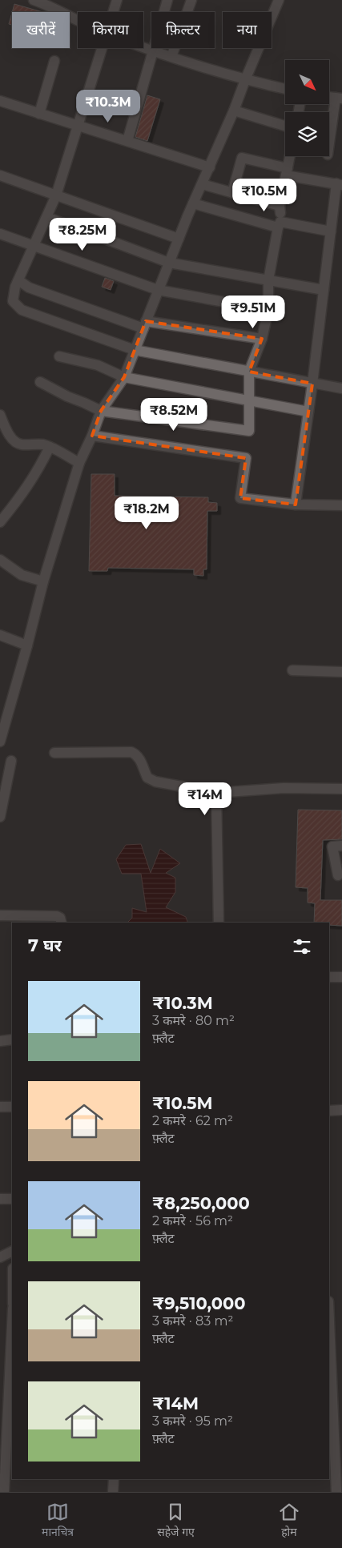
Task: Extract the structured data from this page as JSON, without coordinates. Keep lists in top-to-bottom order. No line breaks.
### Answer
{"north":"bottom right","page":{"chip":["खरीदें","किराया","फ़िल्टर","नया"],"price":["₹10.3M","₹10.5M","₹8.25M","₹9.51M","₹8.52M","₹18.2M","₹14M"],"heading":"7 घर","list":[{"name":"₹10.3M","note":"3 कमरे · 80 m² · फ़्लैट"},{"name":"₹10.5M","note":"2 कमरे · 62 m² · फ़्लैट"},{"name":"₹8,250,000","note":"2 कमरे · 56 m² · फ़्लैट"},{"name":"₹9,510,000","note":"3 कमरे · 83 m² · फ़्लैट"},{"name":"₹14M","note":"3 कमरे · 95 m² · फ़्लैट"}],"tabs":["मानचित्र","सहेजे गए","होम"]}}
